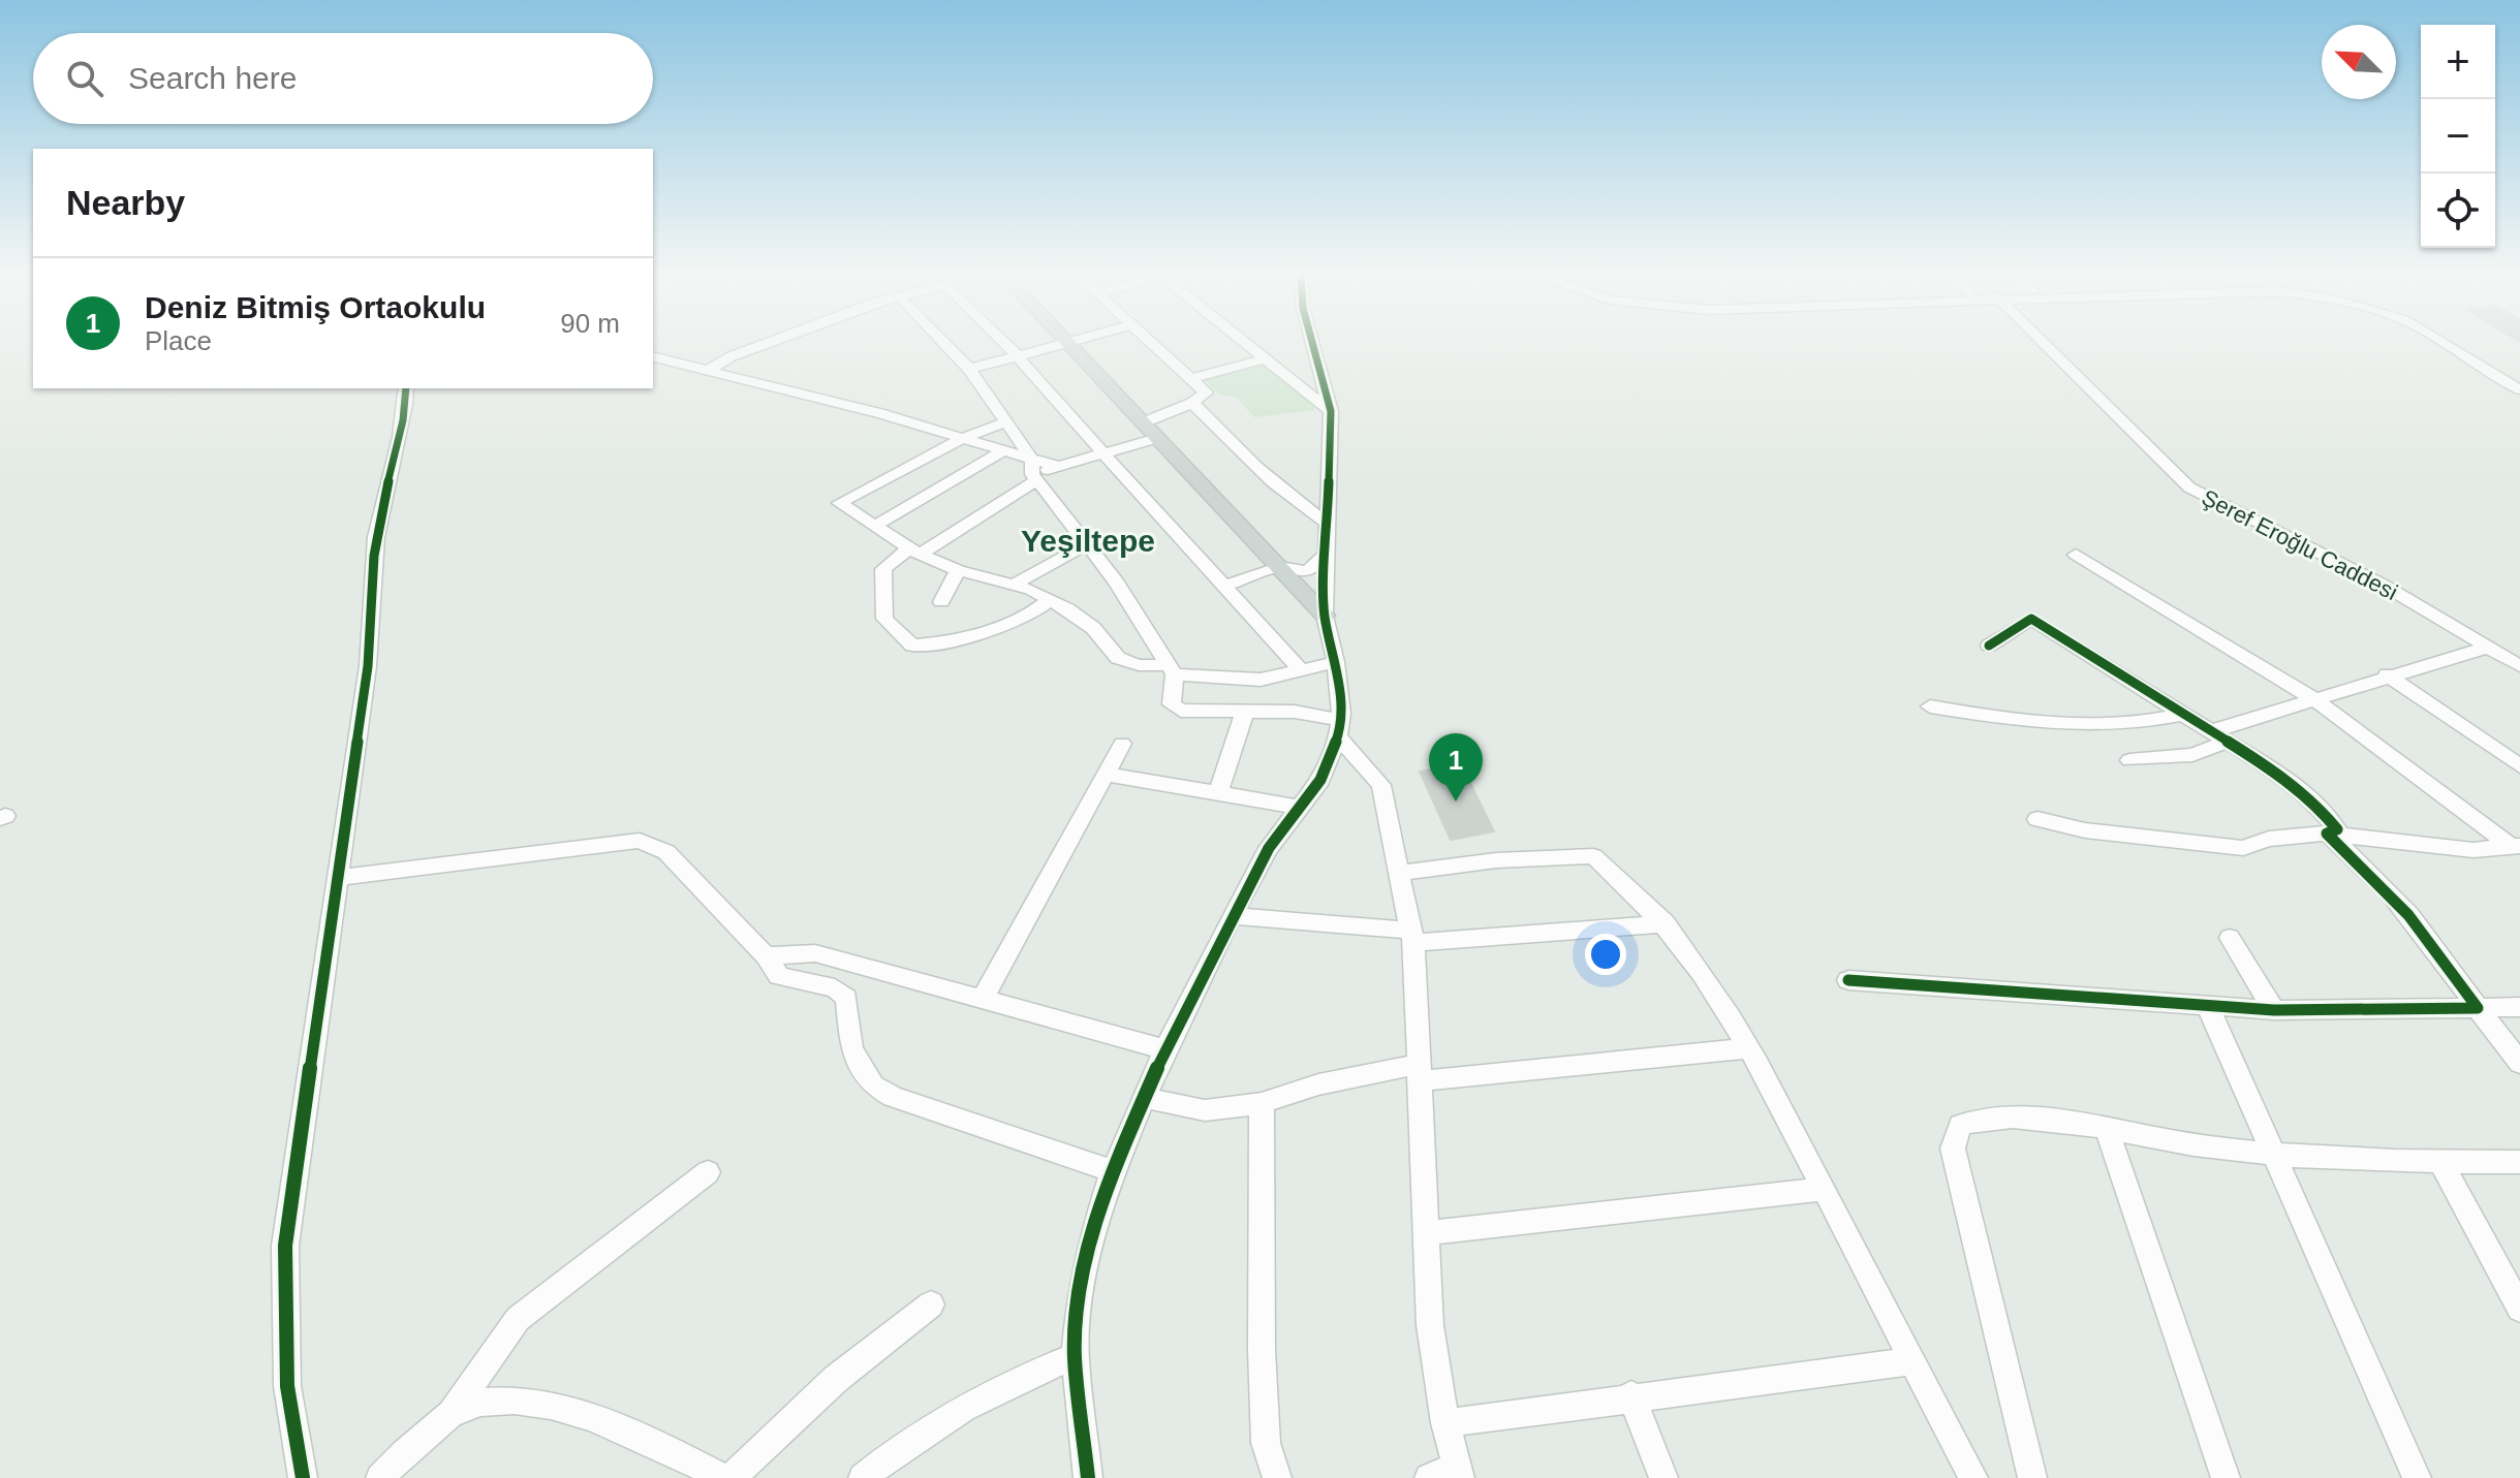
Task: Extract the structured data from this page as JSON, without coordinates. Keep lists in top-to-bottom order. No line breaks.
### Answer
{"streets":{"street":["Şeref Eroğlu Caddesi"]},"districts":["Yeşiltepe"],"north":"top left","page":{"map_buttons":["+","−"],"search":"Search here","heading":"Nearby","list":[{"mark":"1","name":"Deniz Bitmiş Ortaokulu","note":"Place","value":"90 m"}],"pins":"1"}}
